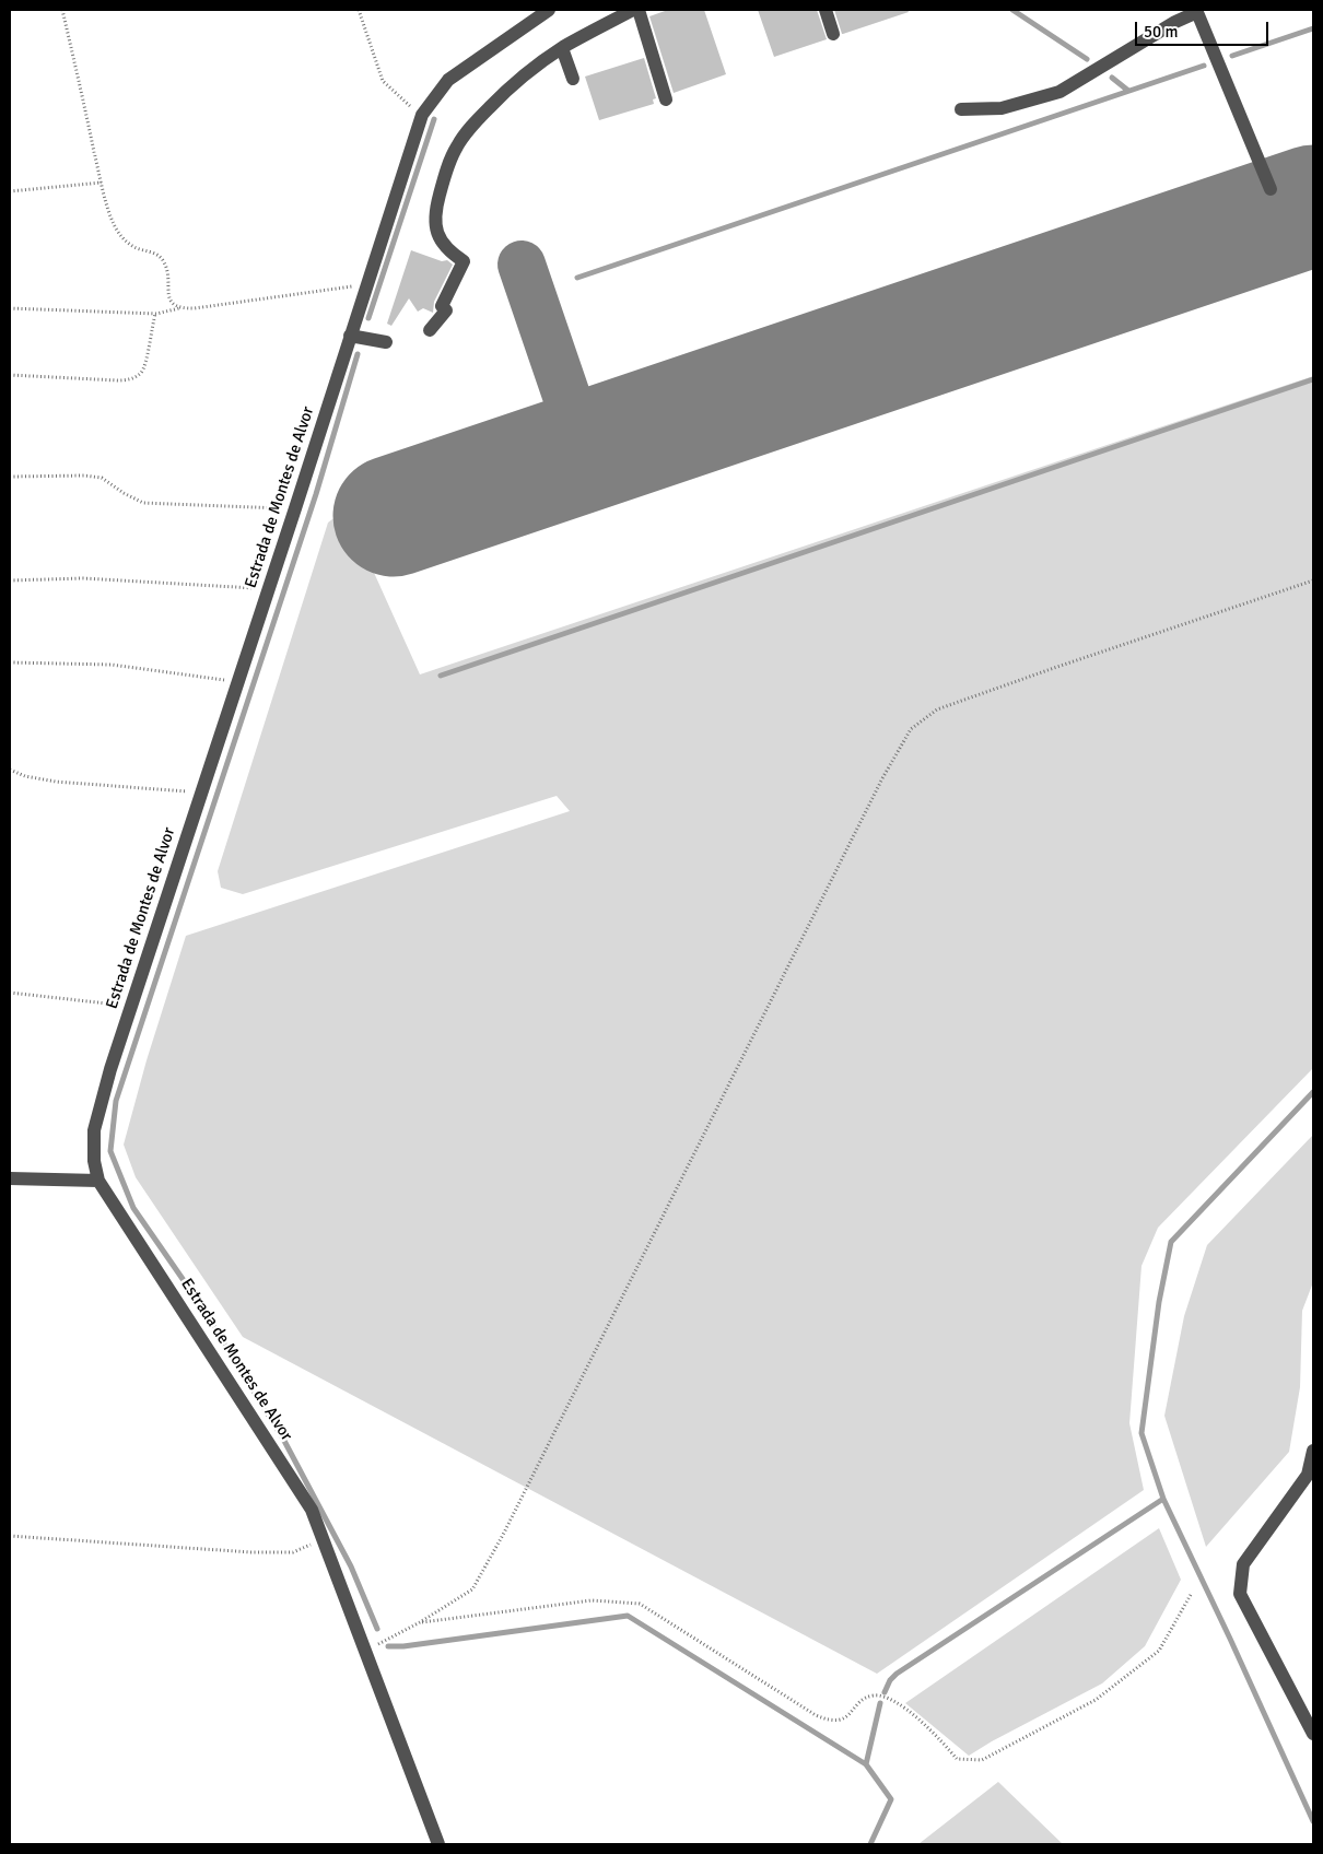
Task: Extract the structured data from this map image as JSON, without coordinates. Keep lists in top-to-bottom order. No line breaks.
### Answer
{"streets":{"street":["Estrada de Montes de Alvor"]},"scale_bar":"50 m"}
